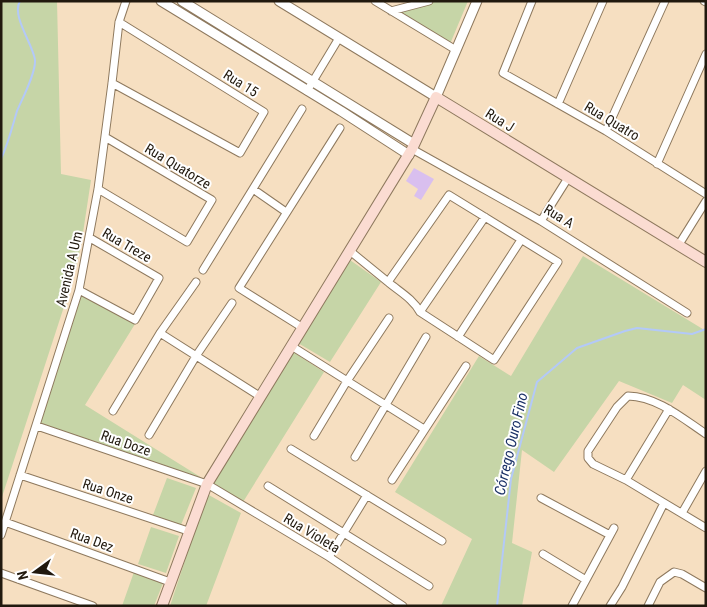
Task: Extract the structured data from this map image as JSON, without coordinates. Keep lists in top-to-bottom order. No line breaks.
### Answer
{"streets":{"main road":["Rua J"],"street":["Rua 15","Rua Quatro","Rua Quatorze","Rua A","Rua Treze","Avenida A Um","Rua Doze","Rua Onze","Rua Violeta","Rua Dez"]},"crossings":[["Rua 15","Avenida A Um"],["Rua Quatorze","Avenida A Um"],["Rua Treze","Avenida A Um"],["Avenida A Um","Rua Doze"],["Avenida A Um","Rua Onze"],["Avenida A Um","Rua Dez"],["Rua Doze","Rua Violeta"]],"water":["Córrego Ouro Fino"],"north":"left"}
